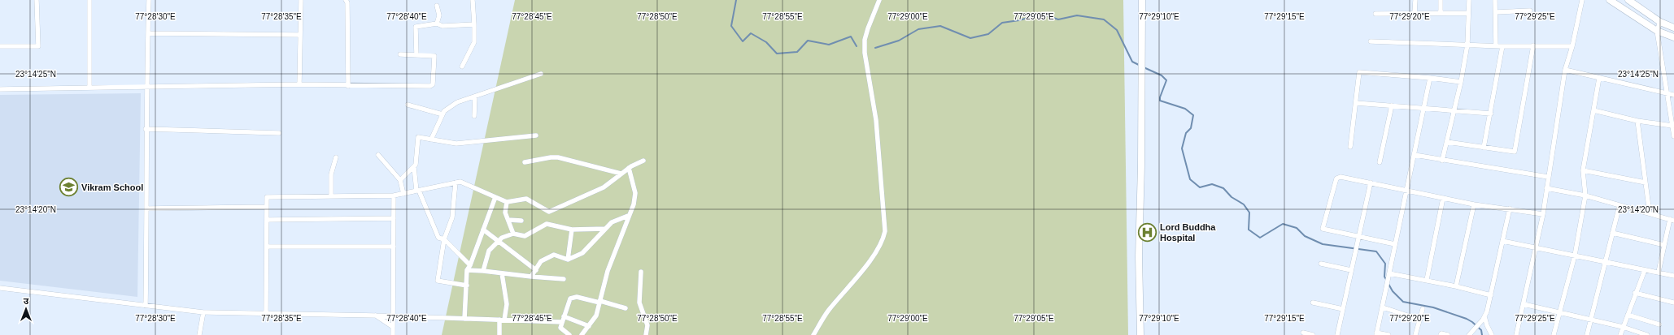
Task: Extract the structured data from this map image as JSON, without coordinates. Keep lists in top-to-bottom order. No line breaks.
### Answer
{"places":{"school or university":["Vikram School"],"hospital":["Lord Buddha Hospital"]},"north":"top","coordinates":["77°28'30\"E","77°28'35\"E","77°28'40\"E","77°28'45\"E","77°28'50\"E","77°28'55\"E","77°29'00\"E","77°29'05\"E","77°29'10\"E","77°29'15\"E","77°29'20\"E","77°29'25\"E","23°14'25\"N","23°14'20\"N"]}
